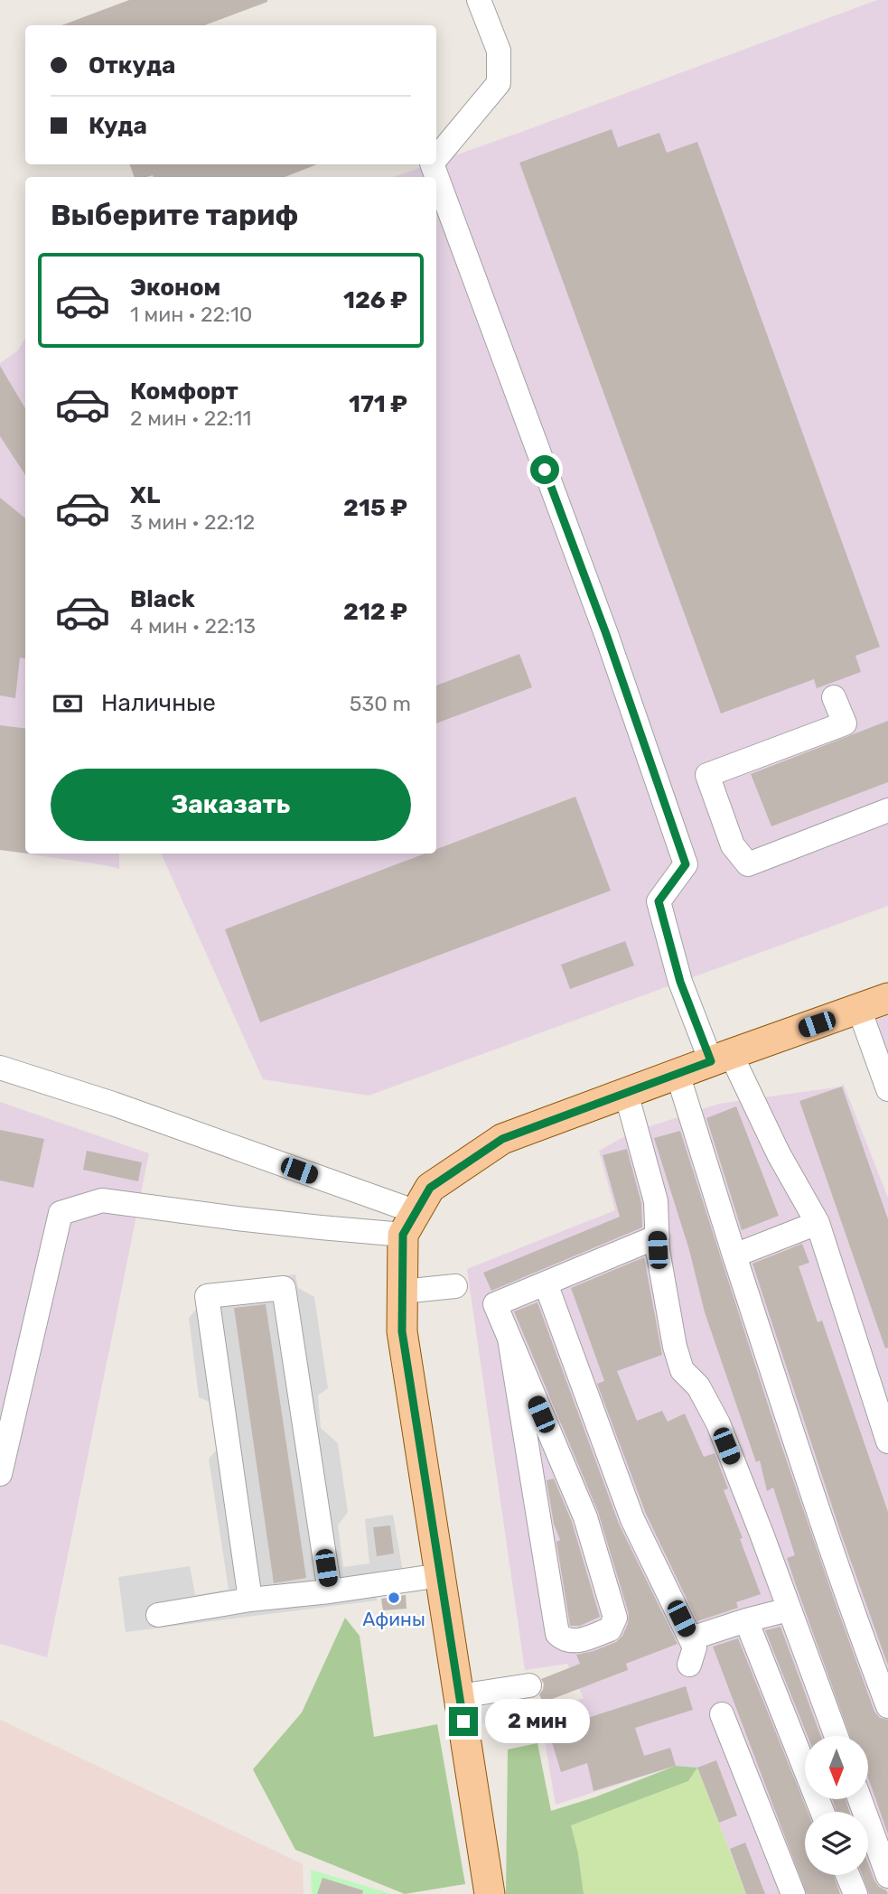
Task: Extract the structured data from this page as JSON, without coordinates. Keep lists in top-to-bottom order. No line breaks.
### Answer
{"places":["Афины"],"north":"bottom","page":{"banner":["Откуда","Куда"],"heading":"Выберите тариф","list":[{"name":"Эконом","note":"1 мин · 22:10","value":"126 ₽"},{"name":"Комфорт","note":"2 мин · 22:11","value":"171 ₽"},{"name":"XL","note":"3 мин · 22:12","value":"215 ₽"},{"name":"Black","note":"4 мин · 22:13","value":"212 ₽"}],"pay":["Наличные","530 m"],"buttons":"Заказать","bubble":"2 мин"}}
